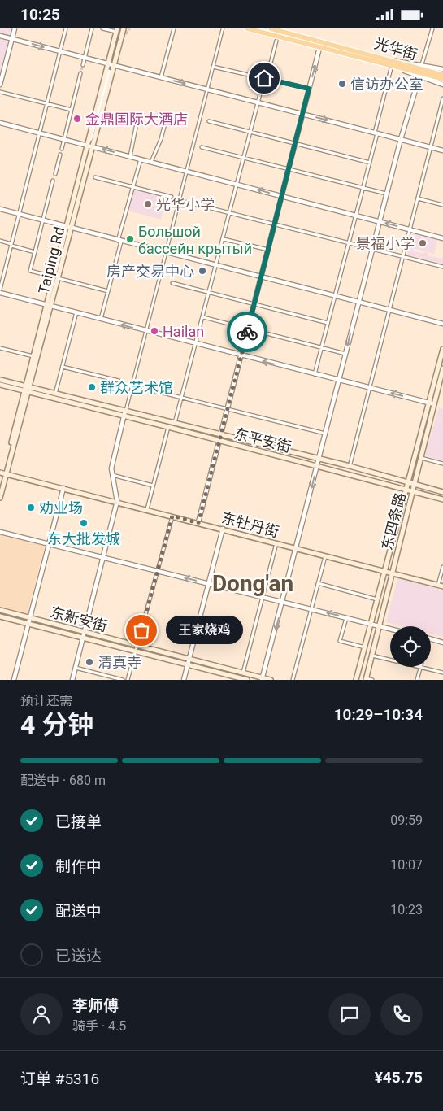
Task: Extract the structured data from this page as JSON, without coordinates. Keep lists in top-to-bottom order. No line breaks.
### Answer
{"streets":{"highway":["光华街"],"main road":["Taiping Rd","东平安街","东四条路","东牡丹街","东新安街"]},"crossings":[["Taiping Rd","东平安街"],["Taiping Rd","东牡丹街"],["东平安街","东四条路"],["东四条路","东牡丹街"]],"districts":["Dong'an"],"places":["信访办公室","金鼎国际大酒店","光华小学","Большой бассейн крытый","景福小学","房产交易中心","Hailan","群众艺术馆","劝业场","东大批发城","王家烧鸡","清真寺"],"page":{"status":"10:25","bubble":"王家烧鸡","heading":["4 分钟","预计还需","10:29–10:34"],"panel":["李师傅","骑手 · 4.5","订单 #5316","¥45.75"],"bar":"配送中 · 680 m","list":[["已接单","09:59"],["制作中","10:07"],["配送中","10:23"],"已送达"]}}
